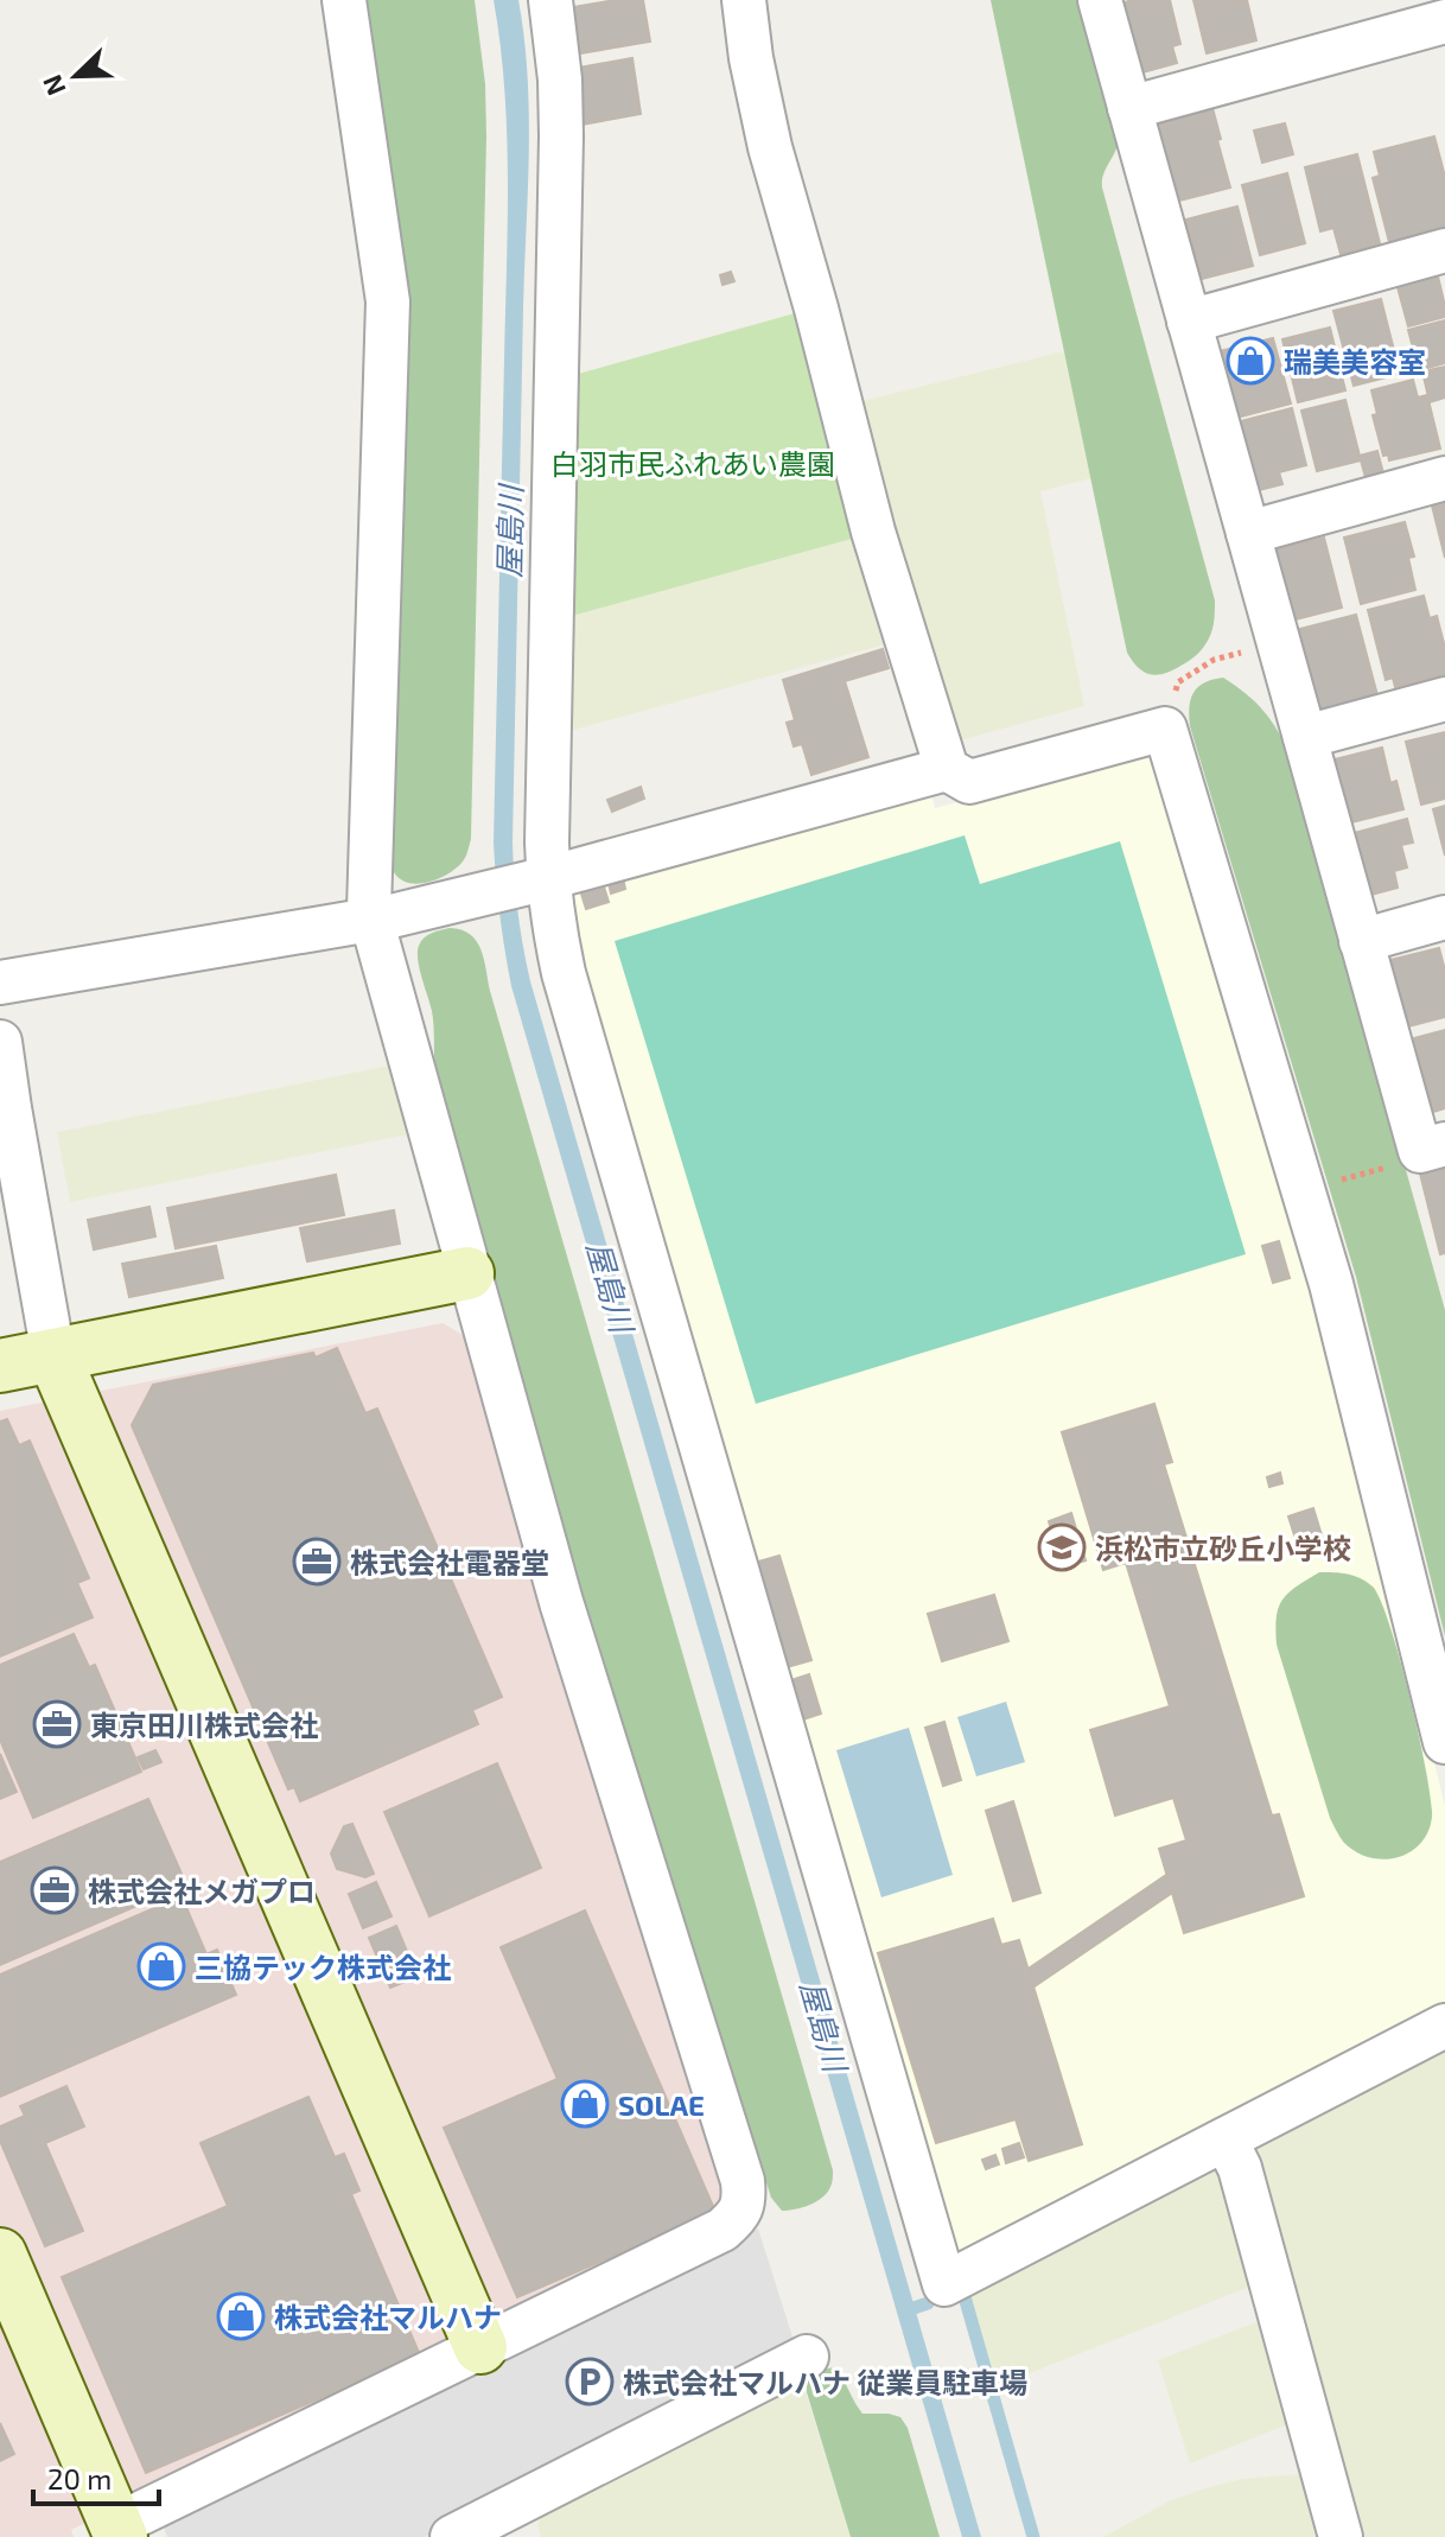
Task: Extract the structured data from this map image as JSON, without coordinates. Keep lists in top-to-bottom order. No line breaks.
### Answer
{"water":["屋島川"],"parks":["白羽市民ふれあい農園"],"places":{"shop":["瑞美美容室","三協テック株式会社","SOLAE","株式会社マルハナ"],"school or university":["浜松市立砂丘小学校"],"office":["株式会社電器堂","東京田川株式会社","株式会社メガプロ"],"parking":["株式会社マルハナ 従業員駐車場"]},"scale_bar":"20 m","north":"bottom left"}
